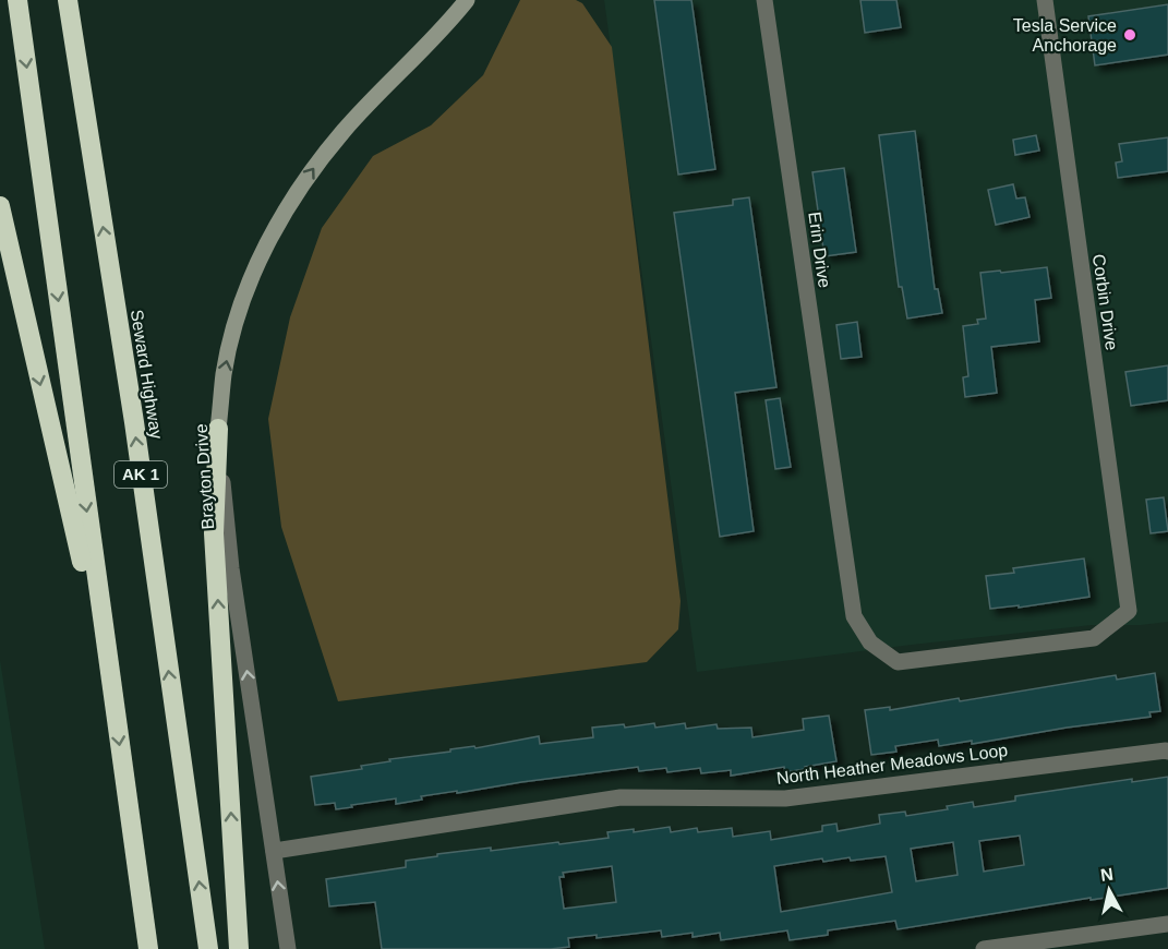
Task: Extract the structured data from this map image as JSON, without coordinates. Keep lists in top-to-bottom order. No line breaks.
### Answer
{"streets":{"highway":["Seward Highway","AK 1"],"main road":["Brayton Drive"],"street":["Erin Drive","Corbin Drive","North Heather Meadows Loop"]},"crossings":[["Erin Drive","Corbin Drive"],["Brayton Drive","North Heather Meadows Loop"]],"one_way":["Brayton Drive"],"places":["Tesla Service Anchorage"],"north":"top"}
